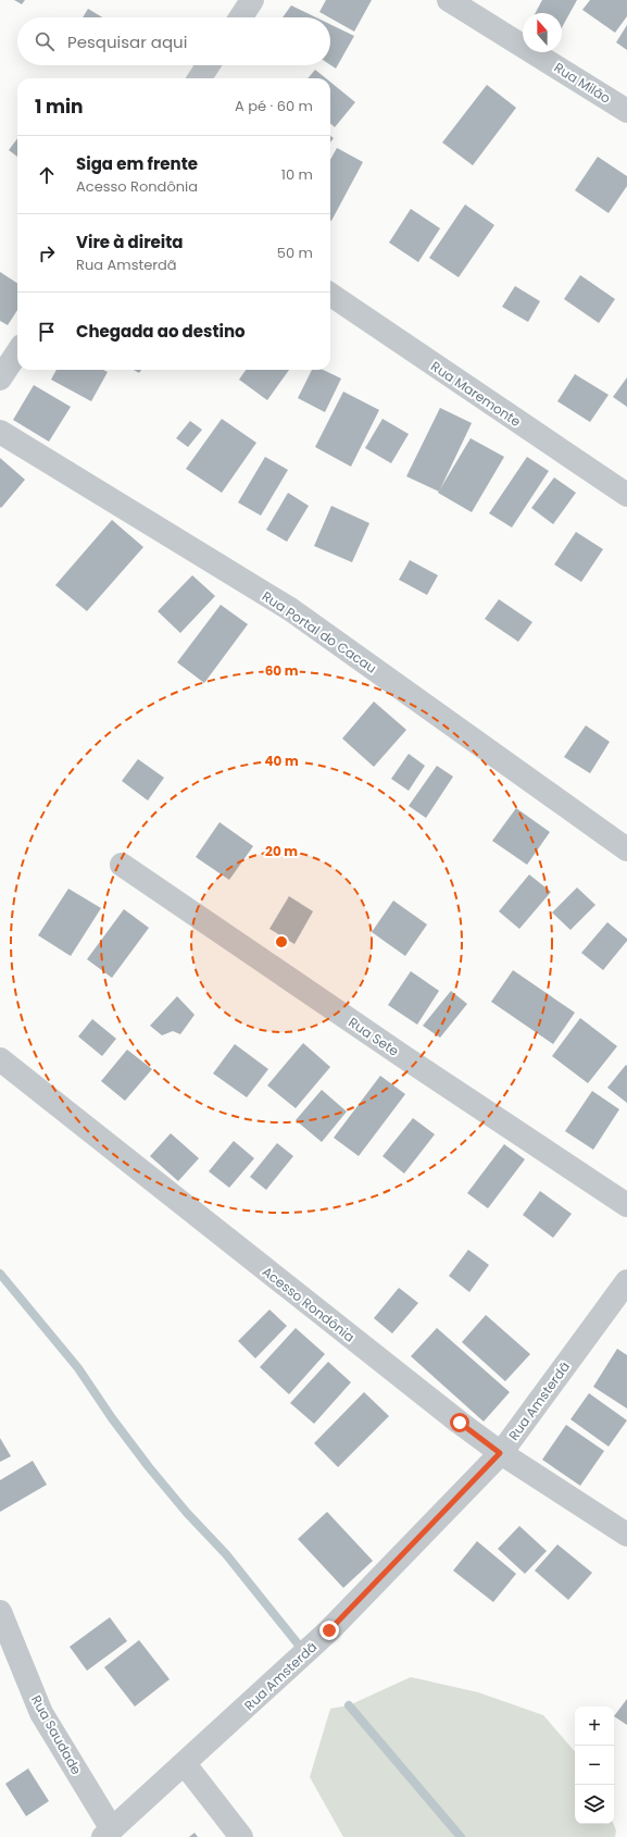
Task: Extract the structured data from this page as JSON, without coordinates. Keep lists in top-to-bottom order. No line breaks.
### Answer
{"streets":{"street":["Rua Milão","Rua Maremonte","Rua Portal do Cacau","Rua Sete","Acesso Rondônia","Rua Amsterdã","Rua Saudade"]},"crossings":[["Acesso Rondônia","Rua Amsterdã"],["Rua Amsterdã","Rua Saudade"]],"north":"top","page":{"search":"Pesquisar aqui","heading":["1 min","A pé · 60 m"],"list":[["Siga em frente","Acesso Rondônia","10 m"],["Vire à direita","Rua Amsterdã","50 m"],"Chegada ao destino"],"map_buttons":["+","−"]},"rings":["60 m","40 m","20 m"]}
